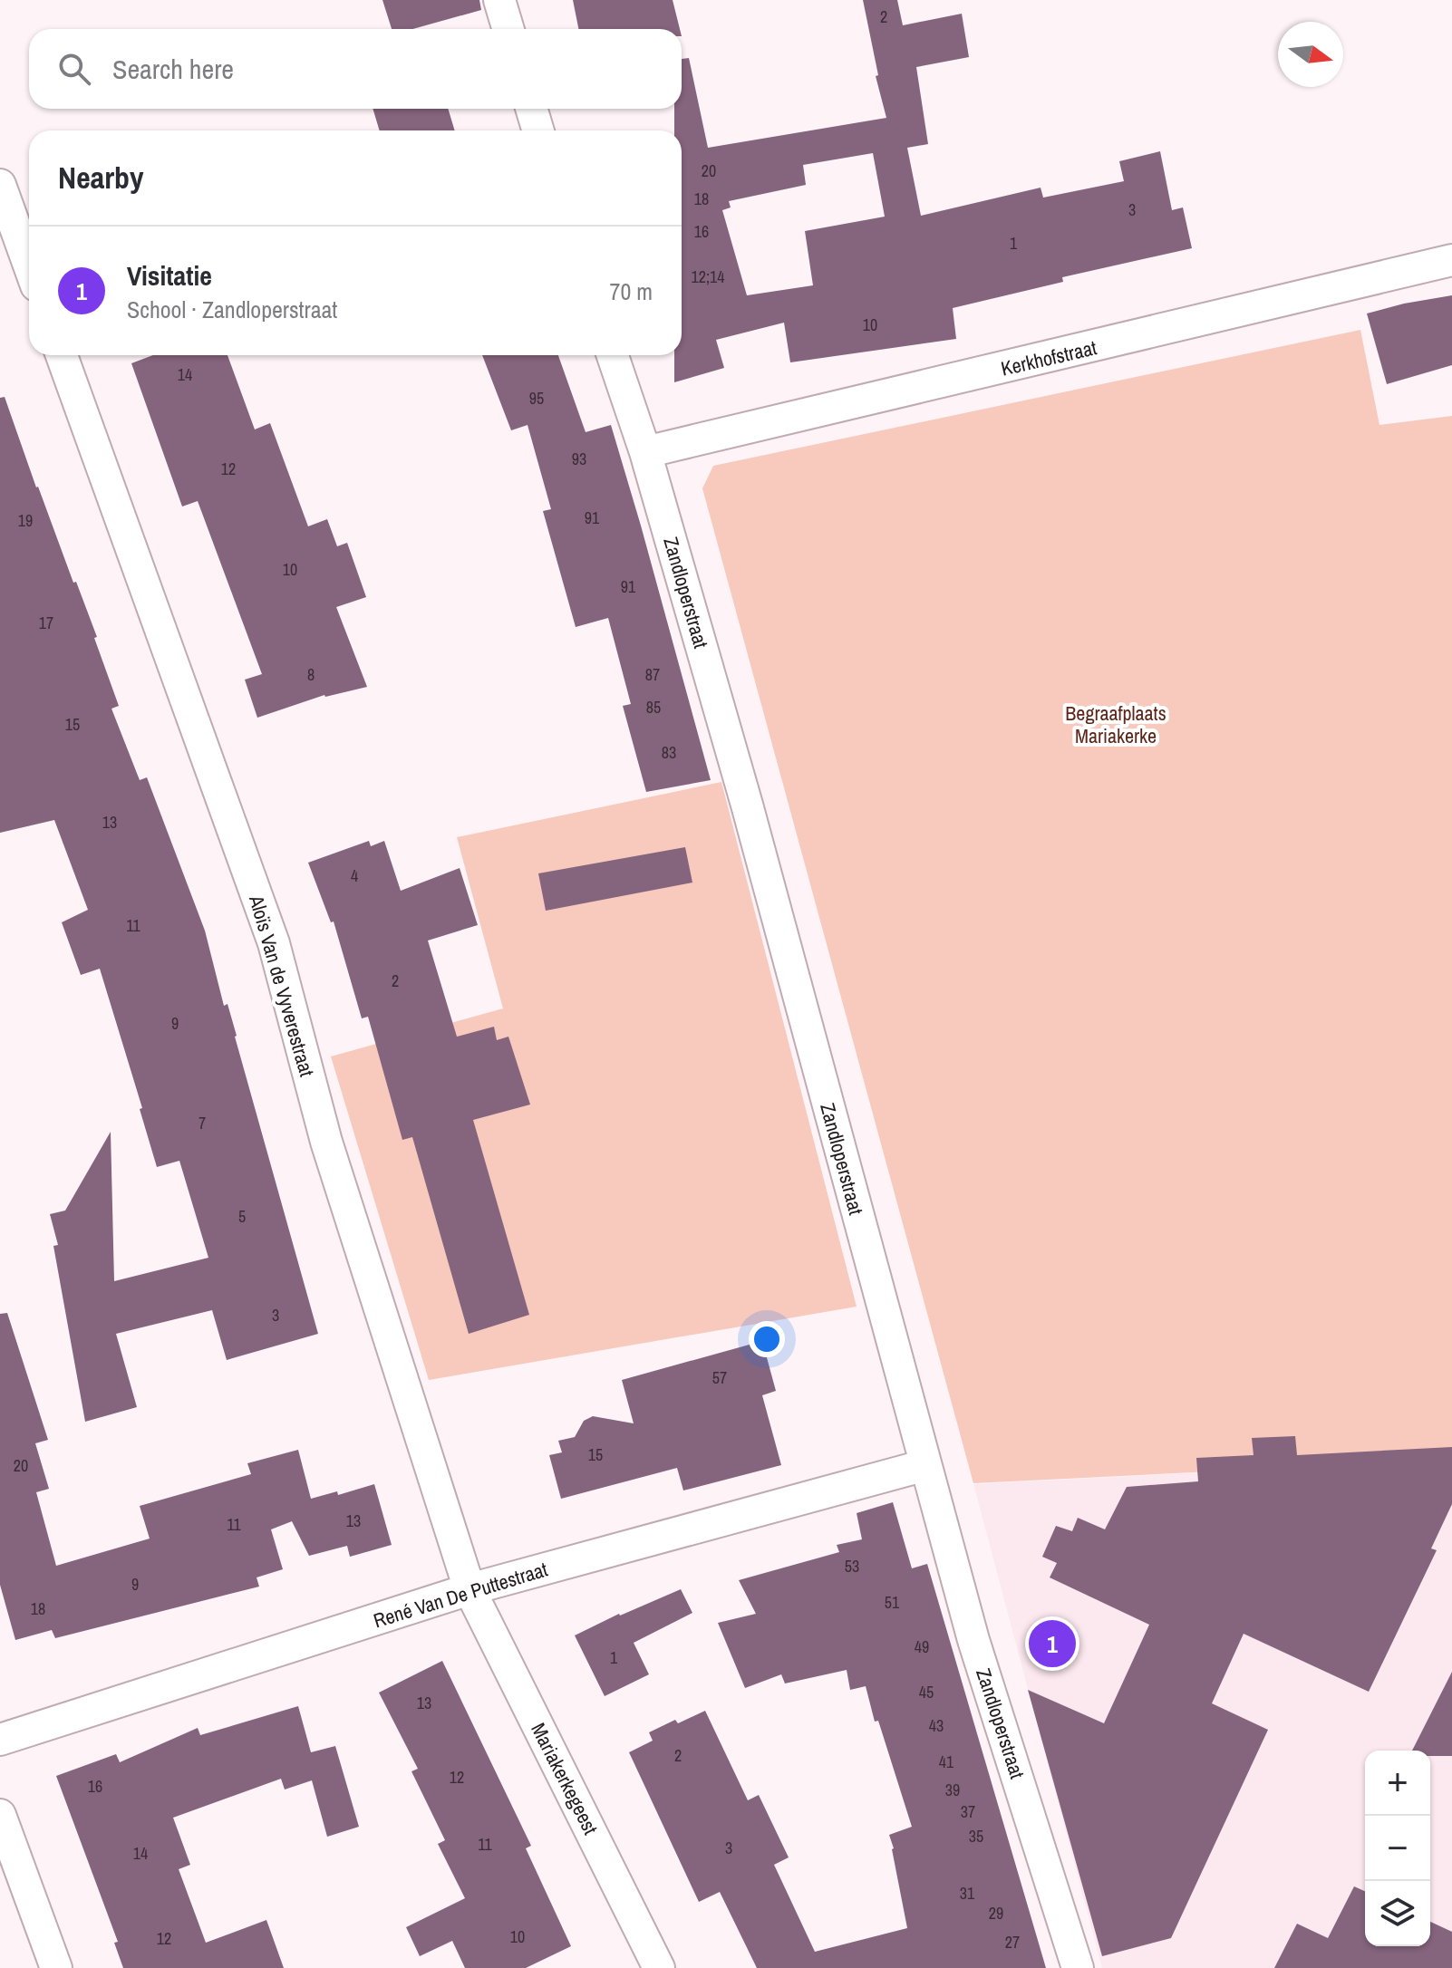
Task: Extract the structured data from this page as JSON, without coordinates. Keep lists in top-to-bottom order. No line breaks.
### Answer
{"streets":{"street":["Kerkhofstraat","Zandloperstraat","Aloïs Van de Vyverestraat","René Van De Puttestraat","Mariakerkegeest"]},"crossings":[["Kerkhofstraat","Zandloperstraat"],["Zandloperstraat","René Van De Puttestraat"],["Aloïs Van de Vyverestraat","René Van De Puttestraat"],["Aloïs Van de Vyverestraat","Mariakerkegeest"],["René Van De Puttestraat","Mariakerkegeest"]],"parks":["Begraafplaats Mariakerke"],"house_numbers":["2","20","18","3","16","1","12;14","10","14","95","93","12","91","19","10","91","17","8","87","85","15","83","13","4","11","2","9","7","5","3","57","15","20","13","11","53","9","51","18","49","1","45","13","43","2","41","12","16","39","37","35","11","3","14","31","29","10","12","27"],"north":"right","page":{"search":"Search here","heading":"Nearby","list":[{"mark":"1","name":"Visitatie","note":"School · Zandloperstraat","value":"70 m"}],"pins":"1","map_buttons":["+","−"]}}
